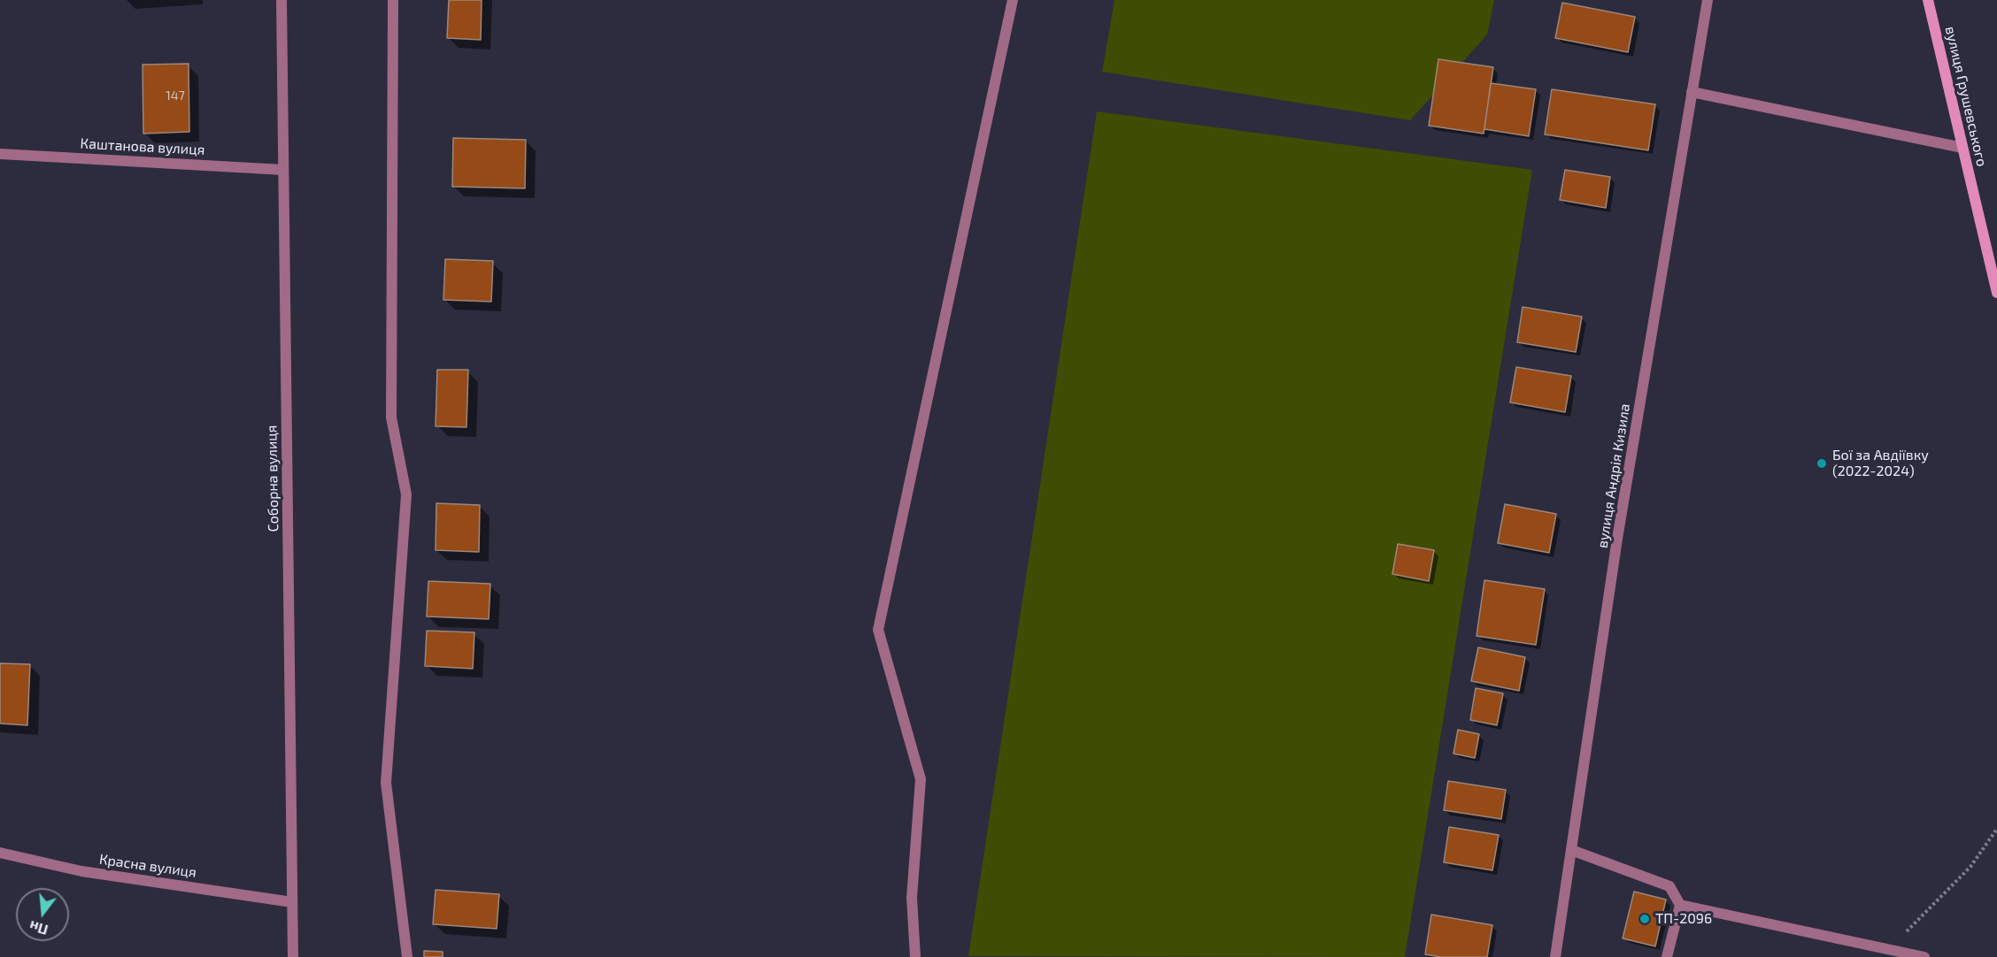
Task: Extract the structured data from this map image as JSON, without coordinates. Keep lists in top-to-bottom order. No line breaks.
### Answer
{"streets":{"main road":["вулиця Грушевського"],"street":["Каштанова вулиця","вулиця Андрія Кизила","Соборна вулиця","Красна вулиця"]},"crossings":[["Каштанова вулиця","Соборна вулиця"],["Соборна вулиця","Красна вулиця"]],"places":["Бої за Авдіївку (2022-2024)","ТП-2096"],"house_numbers":["147"],"north":"bottom"}
